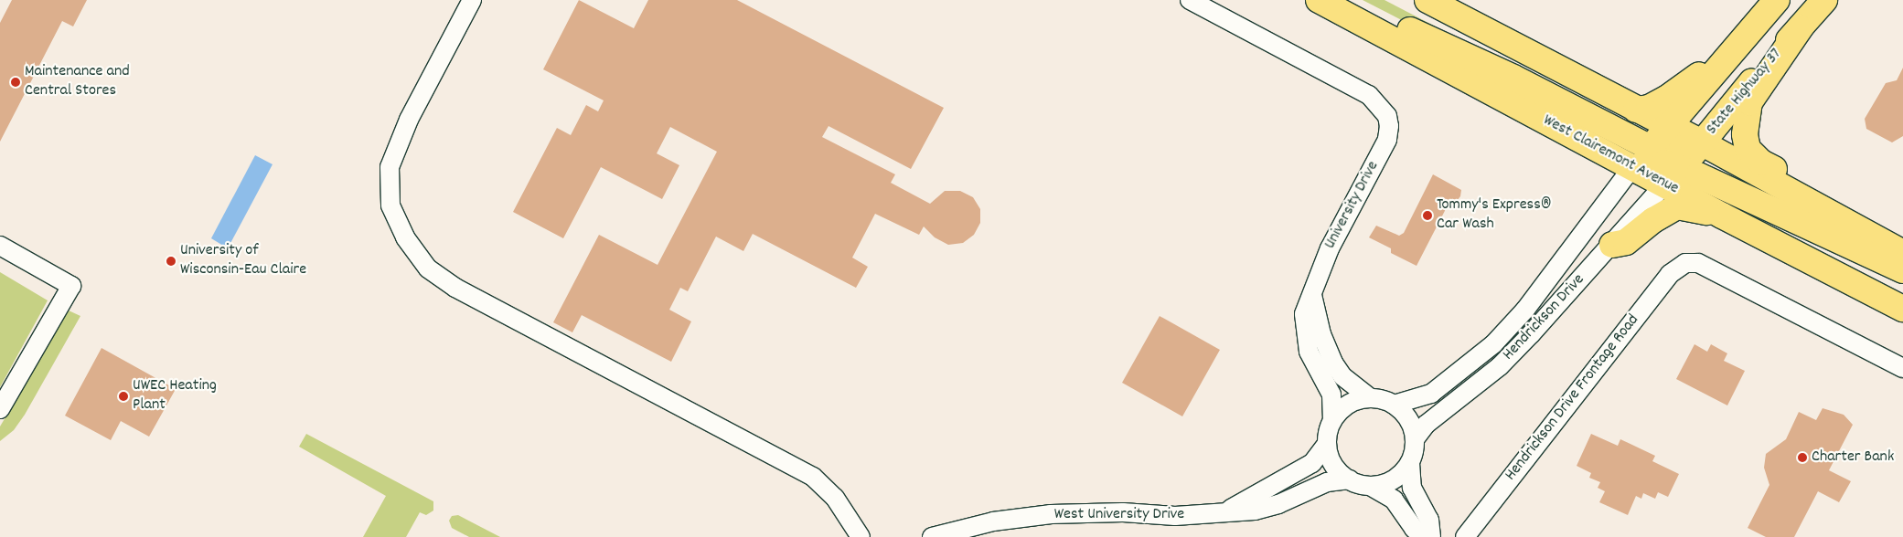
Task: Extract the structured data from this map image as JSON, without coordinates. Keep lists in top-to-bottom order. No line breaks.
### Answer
{"streets":{"main road":["State Highway 37","West Clairemont Avenue"],"street":["University Drive","Hendrickson Drive","Hendrickson Drive Frontage Road","West University Drive"]},"crossings":[["State Highway 37","West Clairemont Avenue"],["State Highway 37","Hendrickson Drive"],["West Clairemont Avenue","Hendrickson Drive"],["University Drive","Hendrickson Drive"],["University Drive","West University Drive"],["Hendrickson Drive","West University Drive"]],"places":["Maintenance and Central Stores","Tommy's Express® Car Wash","University of Wisconsin-Eau Claire","UWEC Heating Plant","Charter Bank"]}
